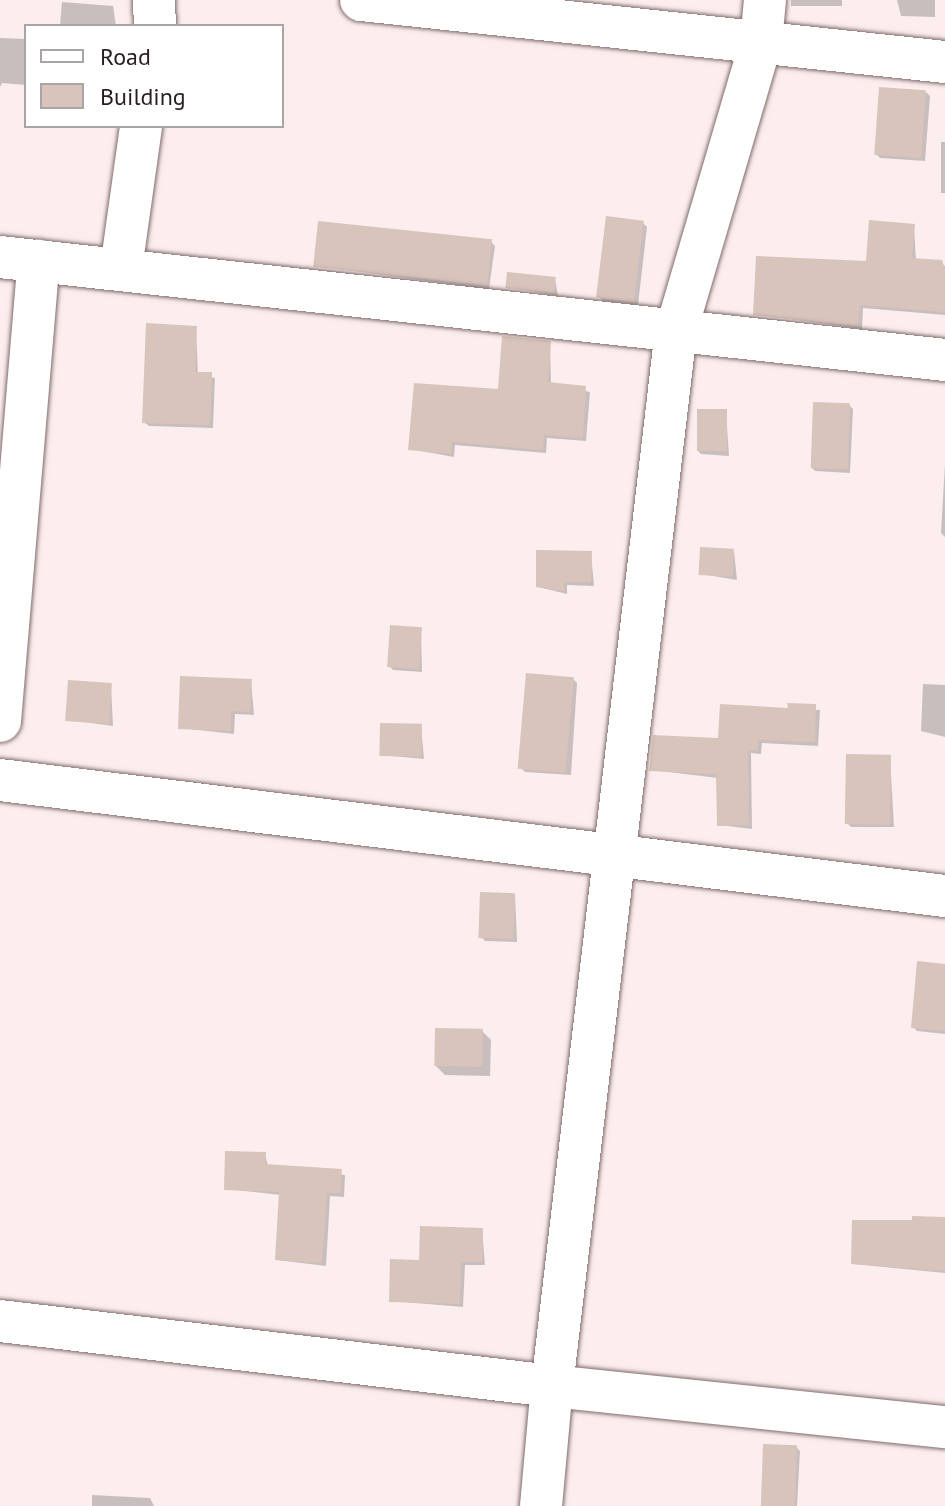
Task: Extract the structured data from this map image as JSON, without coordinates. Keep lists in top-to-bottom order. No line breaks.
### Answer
{"legend":["Road","Building"]}
